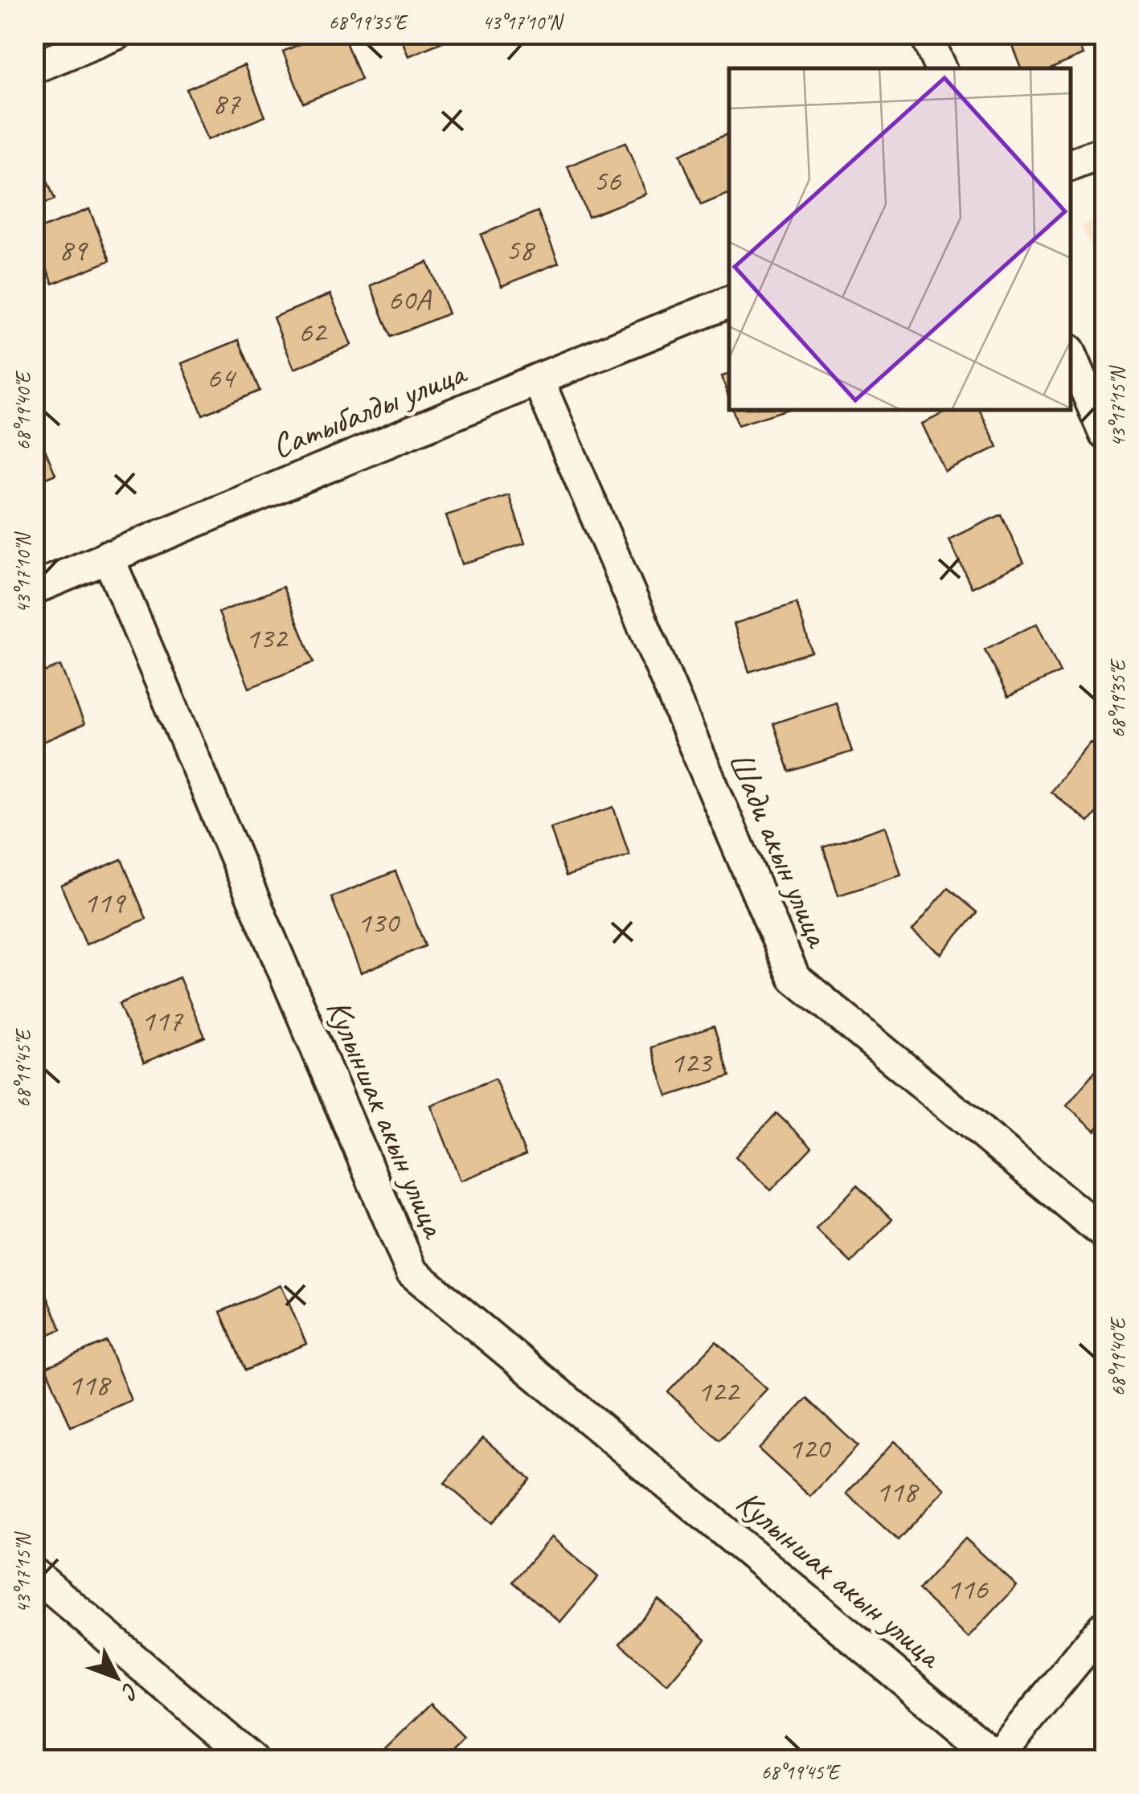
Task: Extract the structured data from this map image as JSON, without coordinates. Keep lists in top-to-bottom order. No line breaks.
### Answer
{"streets":{"street":["Сатыбалды улица","Шади акын улица","Кулыншак акын улица"]},"crossings":[["Сатыбалды улица","Шади акын улица"],["Сатыбалды улица","Кулыншак акын улица"]],"house_numbers":["87","56","89","58","60А","62","64","132","119","130","117","123","118","122","120","118","116"],"north":"bottom right","coordinates":["68°19'35\"E","43°17'10\"N","43°17'15\"N","68°19'40\"E","68°19'45\"E"]}
